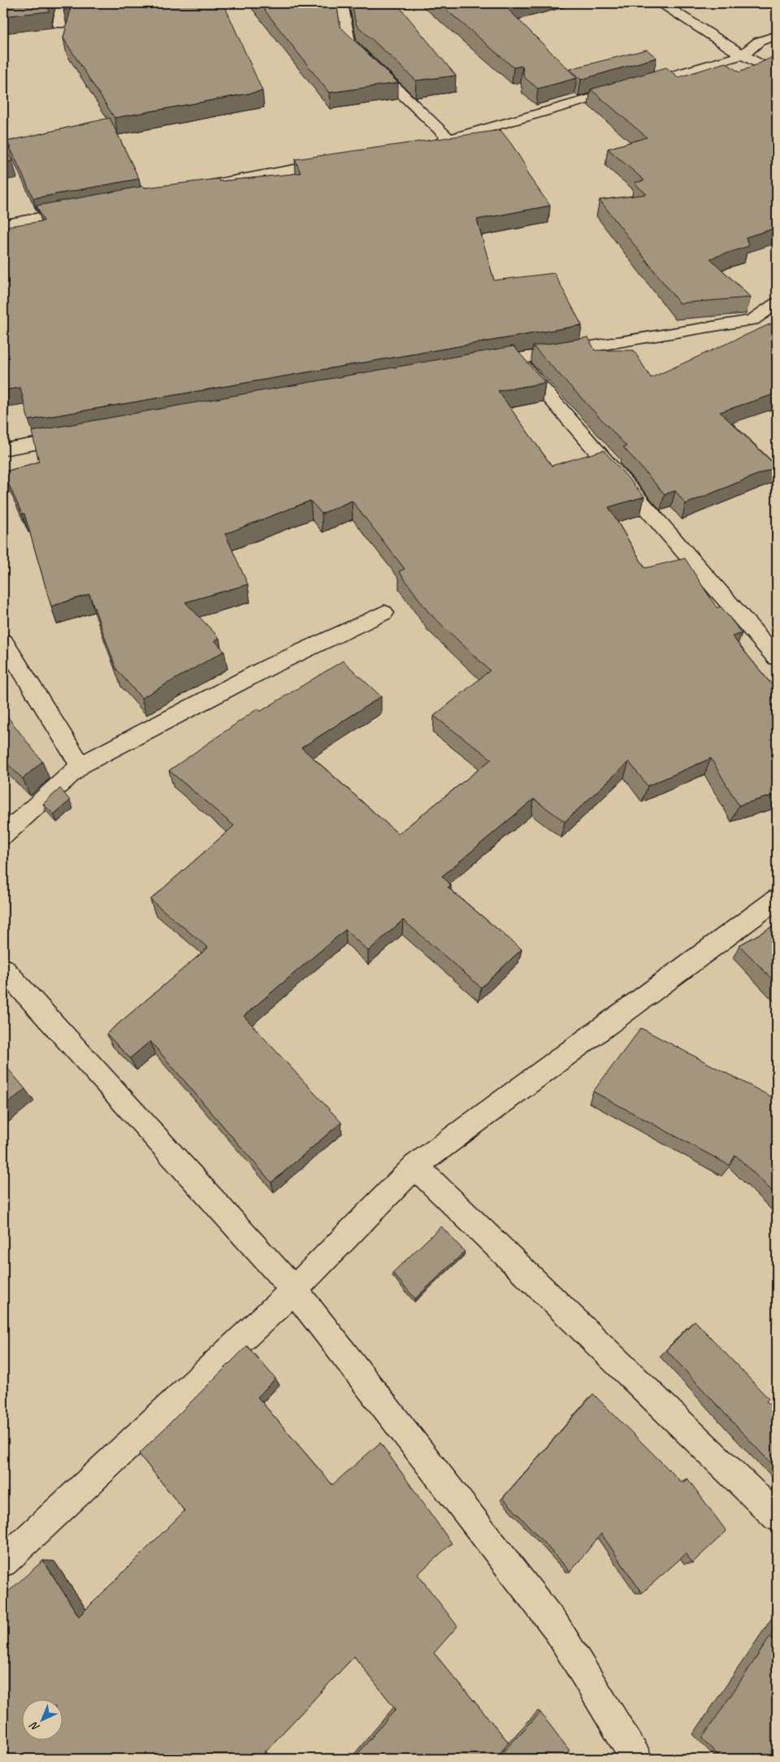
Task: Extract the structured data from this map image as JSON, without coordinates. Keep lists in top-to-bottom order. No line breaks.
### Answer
{"north":"bottom left"}
